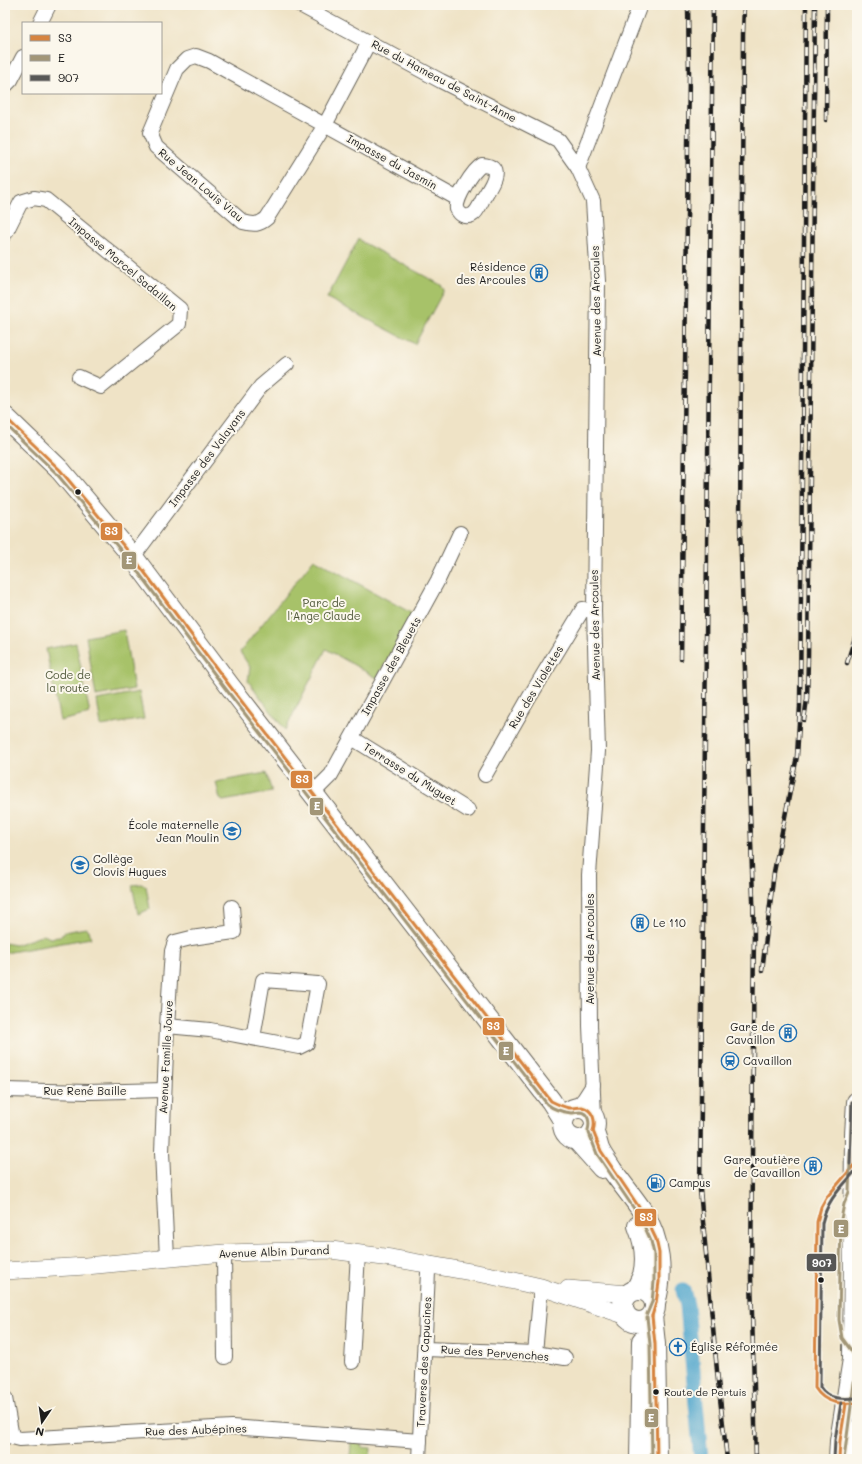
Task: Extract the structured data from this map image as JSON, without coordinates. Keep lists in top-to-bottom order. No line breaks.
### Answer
{"streets":{"street":["Rue du Hameau de Saint-Anne","Impasse du Jasmin","Rue Jean Louis Viau","Impasse Marcel Sadaillan","Avenue des Arcoules","Impasse des Valayans","Impasse des Bleuets","Rue des Violettes","Terrasse du Muguet","Avenue Famille Jouve","Rue René Baille","Avenue Albin Durand","Rue des Pervenches","Traverse des Capucines","Rue des Aubépines"]},"crossings":[["Rue du Hameau de Saint-Anne","Rue Jean Louis Viau"],["Rue du Hameau de Saint-Anne","Avenue des Arcoules"],["Impasse du Jasmin","Rue Jean Louis Viau"],["Avenue des Arcoules","Rue des Violettes"],["Impasse des Bleuets","Terrasse du Muguet"],["Avenue Famille Jouve","Rue René Baille"],["Avenue Famille Jouve","Avenue Albin Durand"],["Avenue Albin Durand","Traverse des Capucines"],["Rue des Pervenches","Traverse des Capucines"],["Traverse des Capucines","Rue des Aubépines"]],"parks":["Parc de l'Ange Claude","Code de la route"],"places":{"building":["Résidence des Arcoules","Le 110","Gare de Cavaillon","Gare routière de Cavaillon"],"school or university":["École maternelle Jean Moulin","Collège Clovis Hugues"],"station":["Cavaillon"],"fuel station":["Campus"],"church":["Église Réformée"],"other":["Route de Pertuis"]},"lines":["transit line S3","transit line E","transit line 907"],"legend":["S3","E","907"],"north":"bottom"}
